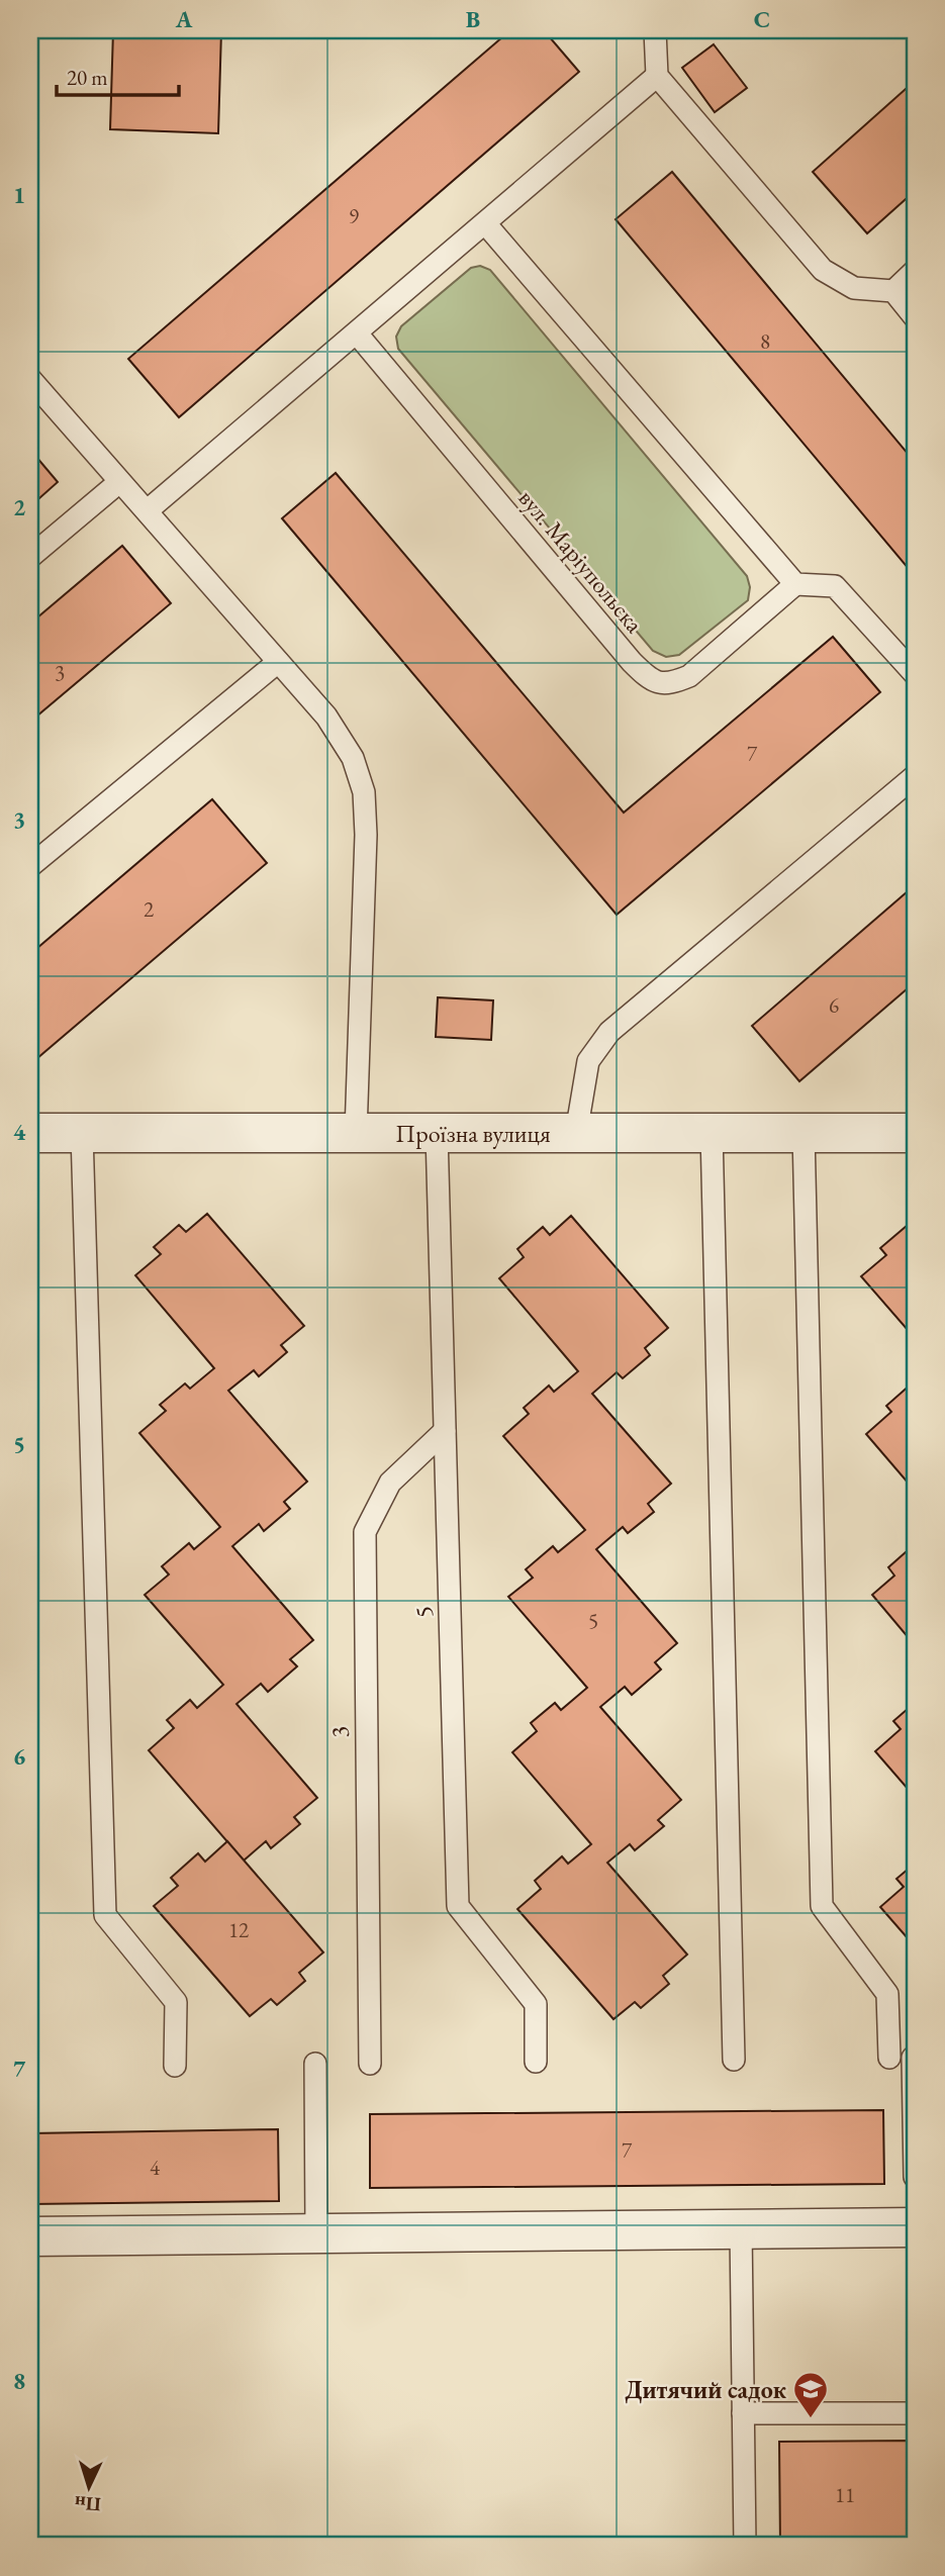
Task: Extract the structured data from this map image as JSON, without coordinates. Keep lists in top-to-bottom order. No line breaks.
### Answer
{"streets":{"street":["Проїзна вулиця"],"lane":["вул. Маріупольска","5","3"]},"crossings":[["Проїзна вулиця","5"],["5","3"]],"places":{"school or university":["Дитячий садок"]},"house_numbers":["9","8","3","7","2","6","5","12","7","4","11"],"scale_bar":"20 m","north":"bottom","grid":{"columns":["A","B","C"],"rows":["1","2","3","4","5","6","7","8"]}}
